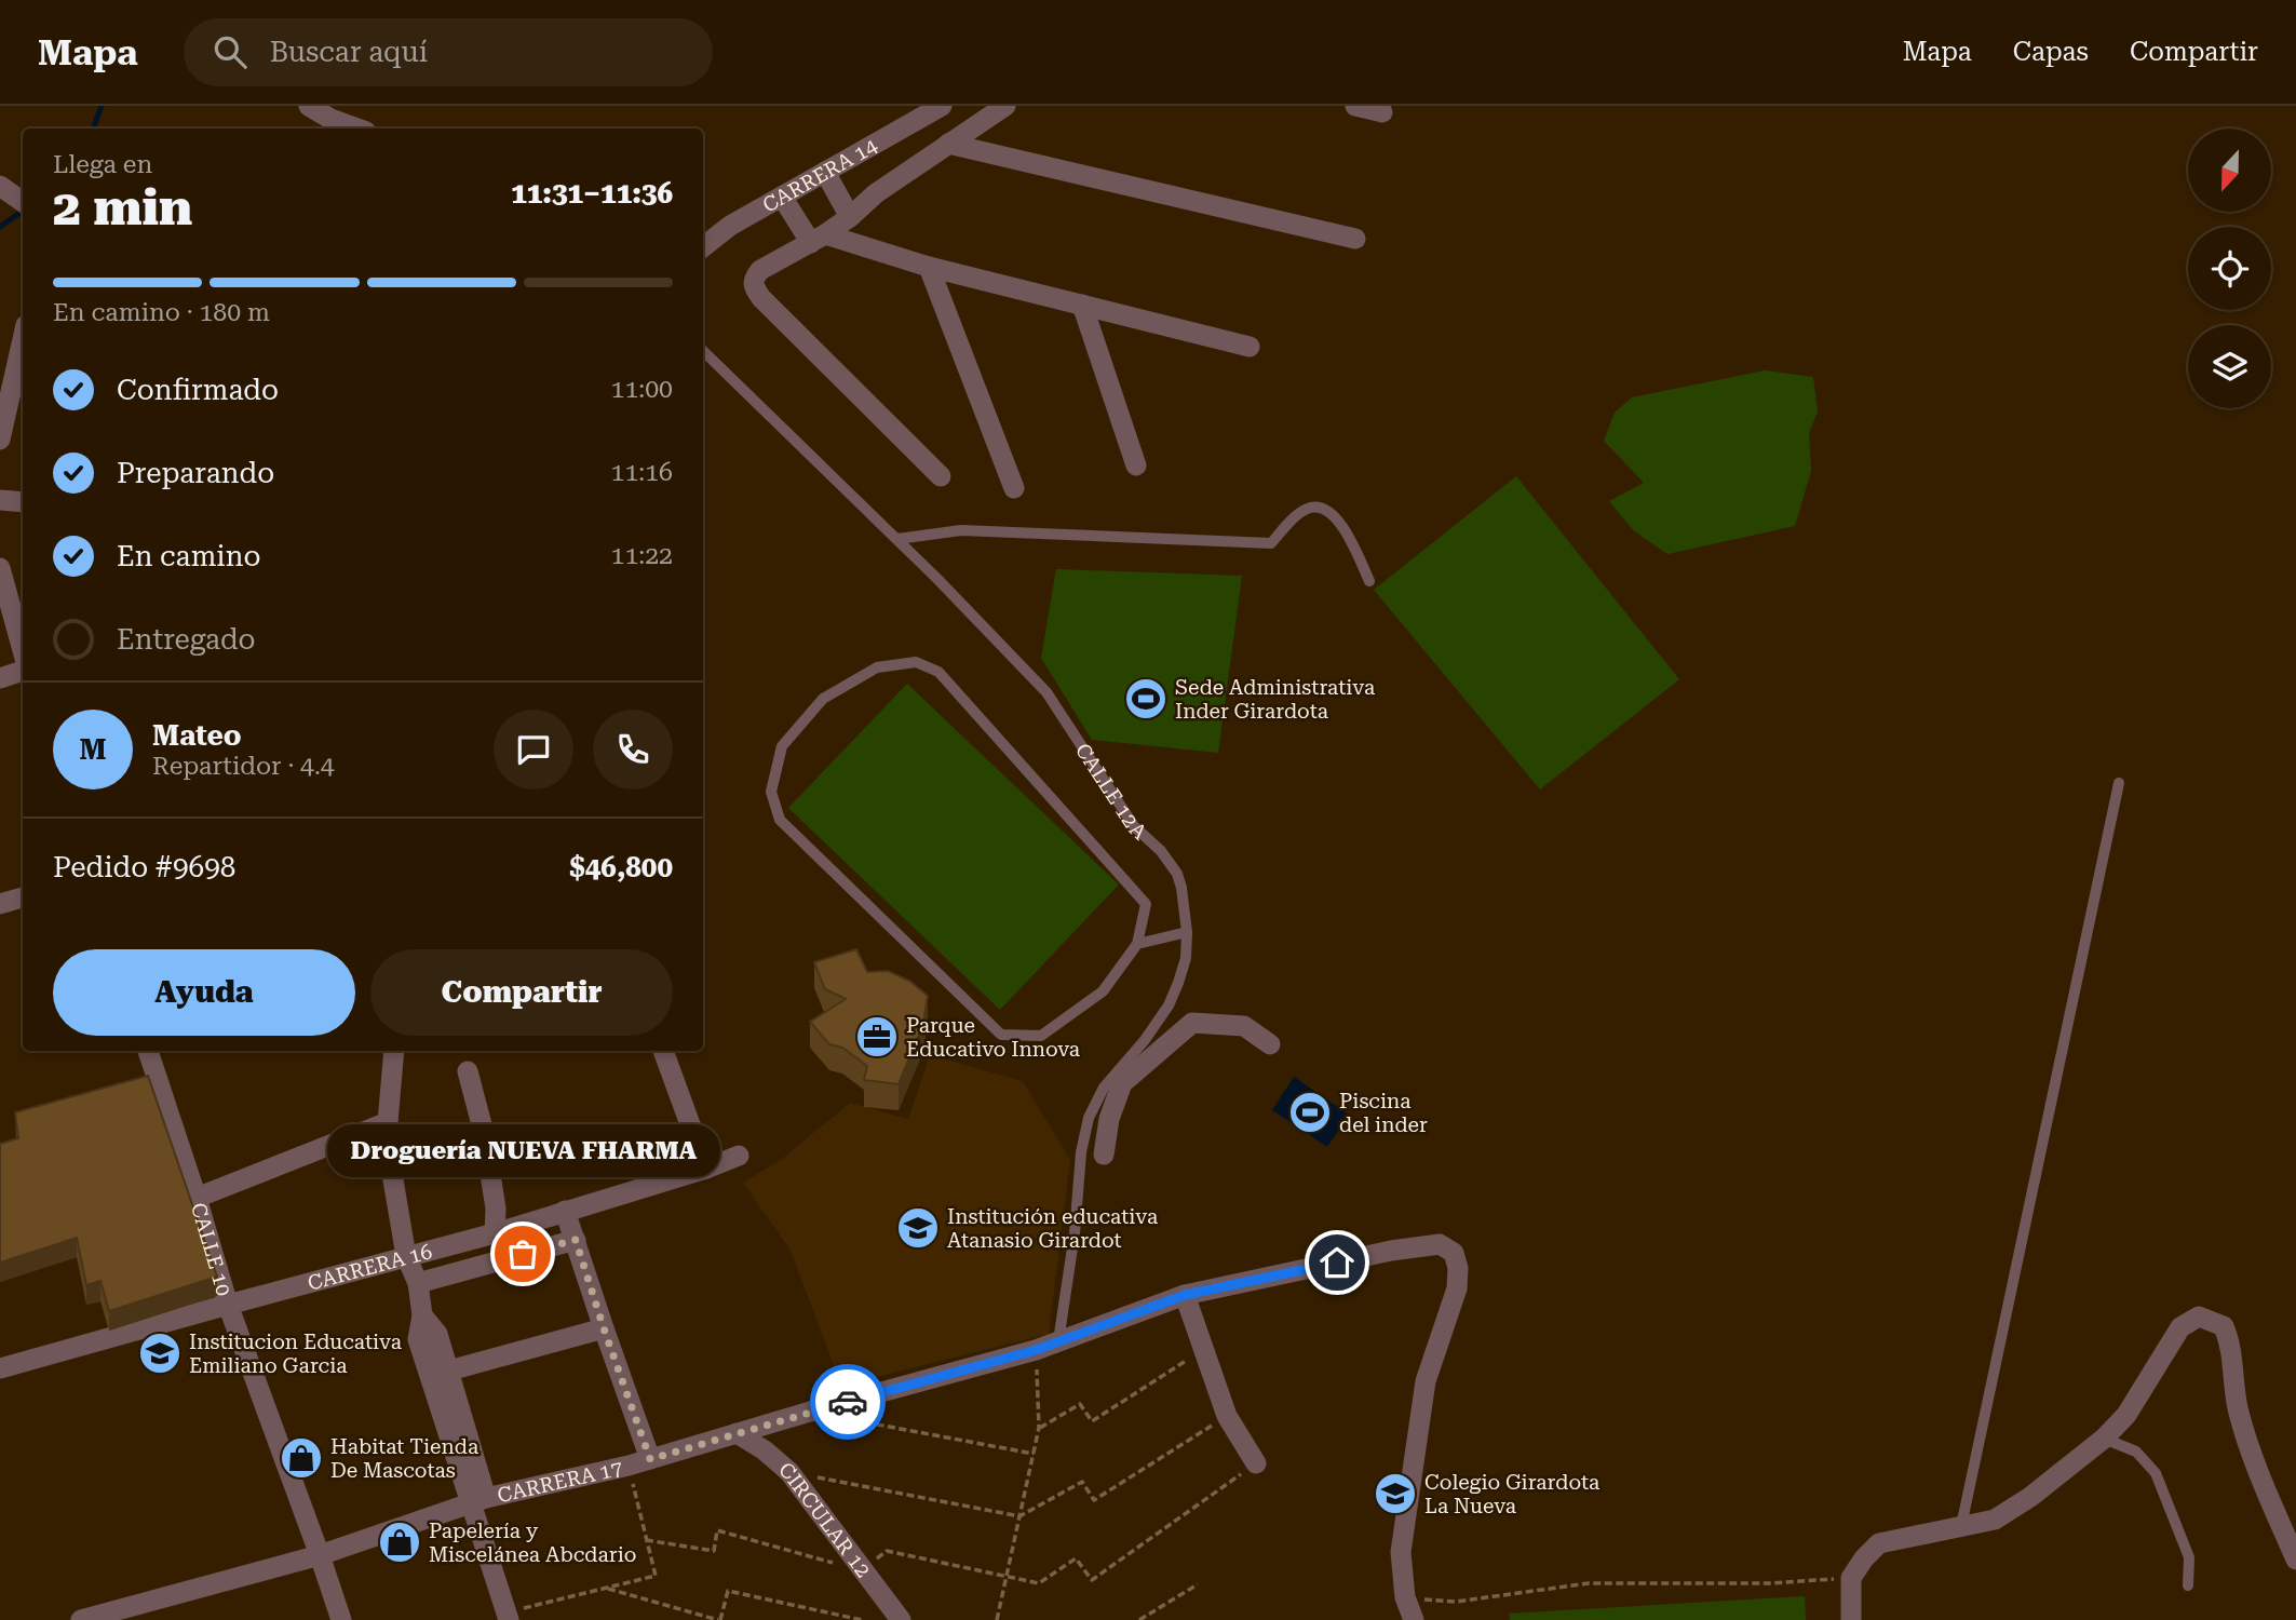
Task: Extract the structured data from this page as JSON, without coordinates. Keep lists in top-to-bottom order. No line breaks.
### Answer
{"streets":{"street":["CARRERA 14","CALLE 10","CARRERA 16","CARRERA 17","CIRCULAR 12"],"lane":["CALLE 12A"]},"crossings":[["CALLE 12A","CARRERA 17"],["CALLE 10","CARRERA 16"],["CALLE 10","CARRERA 17"],["CARRERA 17","CIRCULAR 12"]],"places":{"sports":["Sede Administrativa Inder Girardota","Piscina del inder"],"office":["Parque Educativo Innova"],"school or university":["Institución educativa Atanasio Girardot","Institucion Educativa Emiliano Garcia","Colegio Girardota La Nueva"],"other":["Droguería NUEVA FHARMA"],"shop":["Habitat Tienda De Mascotas","Papelería y Miscelánea Abcdario"]},"north":"bottom","page":{"header":"Mapa","search":"Buscar aquí","nav":["Mapa","Capas","Compartir"],"heading":["2 min","Llega en","11:31–11:36"],"panel":["Mateo","Repartidor · 4.4","Pedido #9698","$46,800"],"bar":"En camino · 180 m","list":[["Confirmado","11:00"],["Preparando","11:16"],["En camino","11:22"],"Entregado"],"round":"M","buttons":["Ayuda","Compartir"],"bubble":"Droguería NUEVA FHARMA"}}
